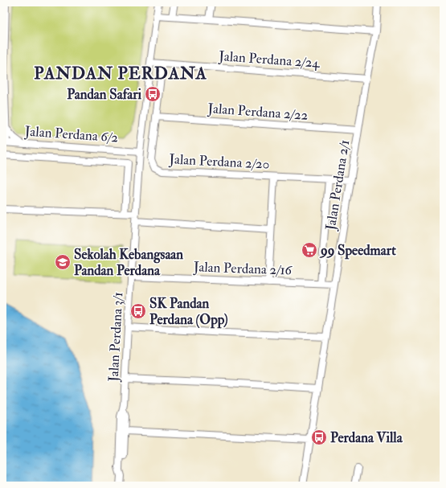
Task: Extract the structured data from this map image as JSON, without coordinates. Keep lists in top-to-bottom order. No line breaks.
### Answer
{"streets":{"street":["Jalan Perdana 2/24","Jalan Perdana 2/22","Jalan Perdana 6/2","Jalan Perdana 2/20","Jalan Perdana 2/1","Jalan Perdana 2/16","Jalan Perdana 3/1"]},"crossings":[["Jalan Perdana 2/24","Jalan Perdana 2/20"],["Jalan Perdana 2/24","Jalan Perdana 2/1"],["Jalan Perdana 2/24","Jalan Perdana 3/1"],["Jalan Perdana 2/22","Jalan Perdana 2/20"],["Jalan Perdana 2/22","Jalan Perdana 2/1"],["Jalan Perdana 6/2","Jalan Perdana 3/1"],["Jalan Perdana 2/20","Jalan Perdana 2/1"],["Jalan Perdana 2/1","Jalan Perdana 2/16"],["Jalan Perdana 2/16","Jalan Perdana 3/1"]],"districts":["PANDAN PERDANA"],"places":{"bus stop":["Pandan Safari","SK Pandan Perdana (Opp)","Perdana Villa"],"supermarket":["99 Speedmart"],"school or university":["Sekolah Kebangsaan Pandan Perdana"]}}
